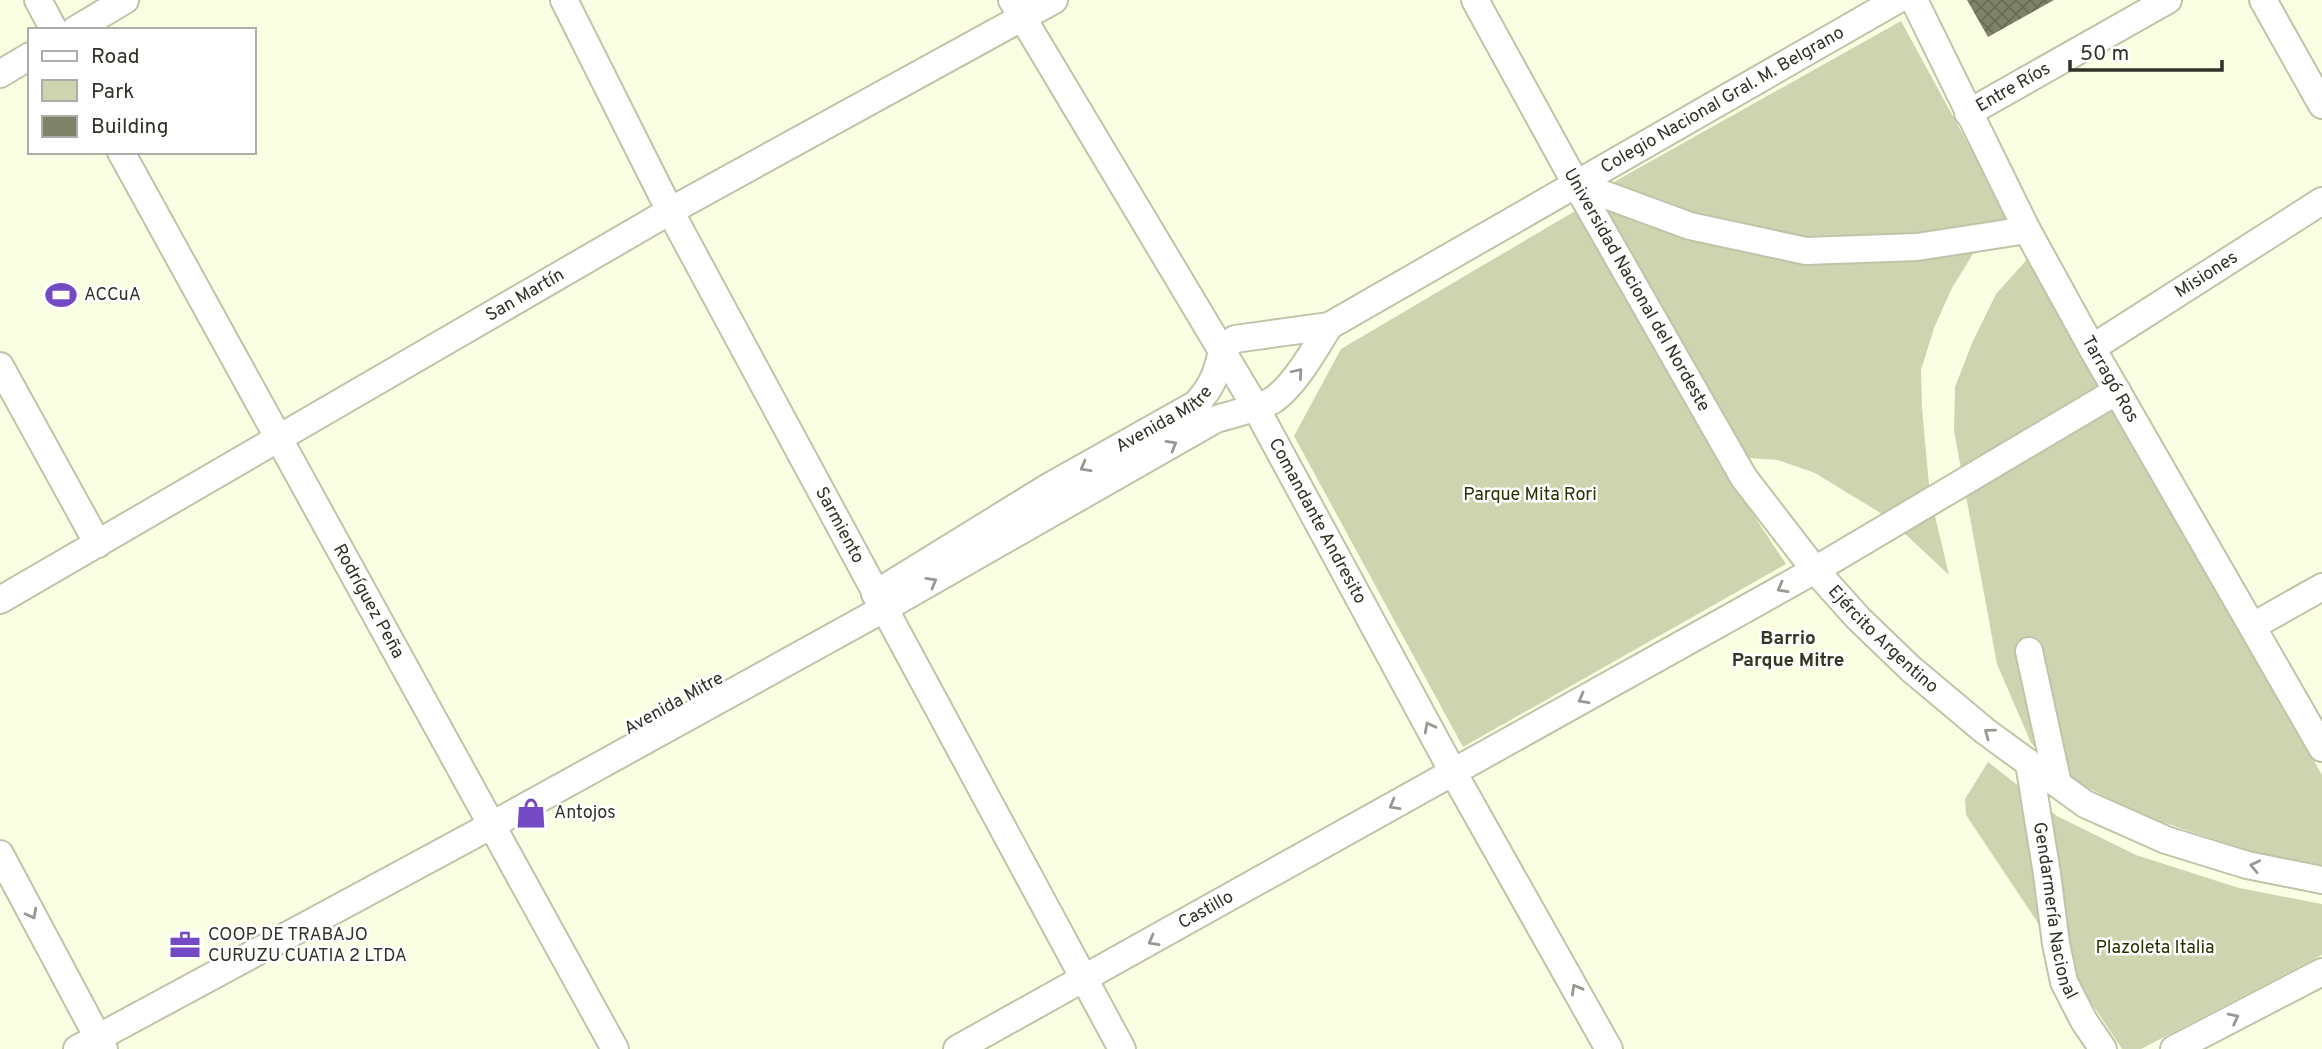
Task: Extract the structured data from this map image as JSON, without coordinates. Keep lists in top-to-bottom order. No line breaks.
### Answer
{"streets":{"street":["Entre Ríos","Colegio Nacional Gral. M. Belgrano","Misiones","Universidad Nacional del Nordeste","San Martín","Tarragó Ros","Avenida Mitre","Comandante Andresito","Sarmiento","Rodríguez Peña","Ejército Argentino","Gendarmería Nacional","Castillo"]},"crossings":[["Entre Ríos","Tarragó Ros"],["Colegio Nacional Gral. M. Belgrano","Universidad Nacional del Nordeste"],["Colegio Nacional Gral. M. Belgrano","Avenida Mitre"],["Colegio Nacional Gral. M. Belgrano","Comandante Andresito"],["Misiones","Tarragó Ros"],["Universidad Nacional del Nordeste","Ejército Argentino"],["San Martín","Comandante Andresito"],["San Martín","Sarmiento"],["San Martín","Rodríguez Peña"],["Avenida Mitre","Comandante Andresito"],["Avenida Mitre","Sarmiento"],["Avenida Mitre","Rodríguez Peña"],["Comandante Andresito","Ejército Argentino"],["Comandante Andresito","Castillo"],["Sarmiento","Castillo"],["Ejército Argentino","Gendarmería Nacional"],["Ejército Argentino","Castillo"]],"one_way":["Comandante Andresito","Ejército Argentino","Castillo"],"districts":["Barrio Parque Mitre"],"parks":["Parque Mita Rori","Plazoleta Italia"],"places":{"sports":["ACCuA"],"shop":["Antojos"],"office":["COOP DE TRABAJO CURUZU CUATIA 2 LTDA"]},"legend":["Road","Park","Building"],"scale_bar":"50 m"}
